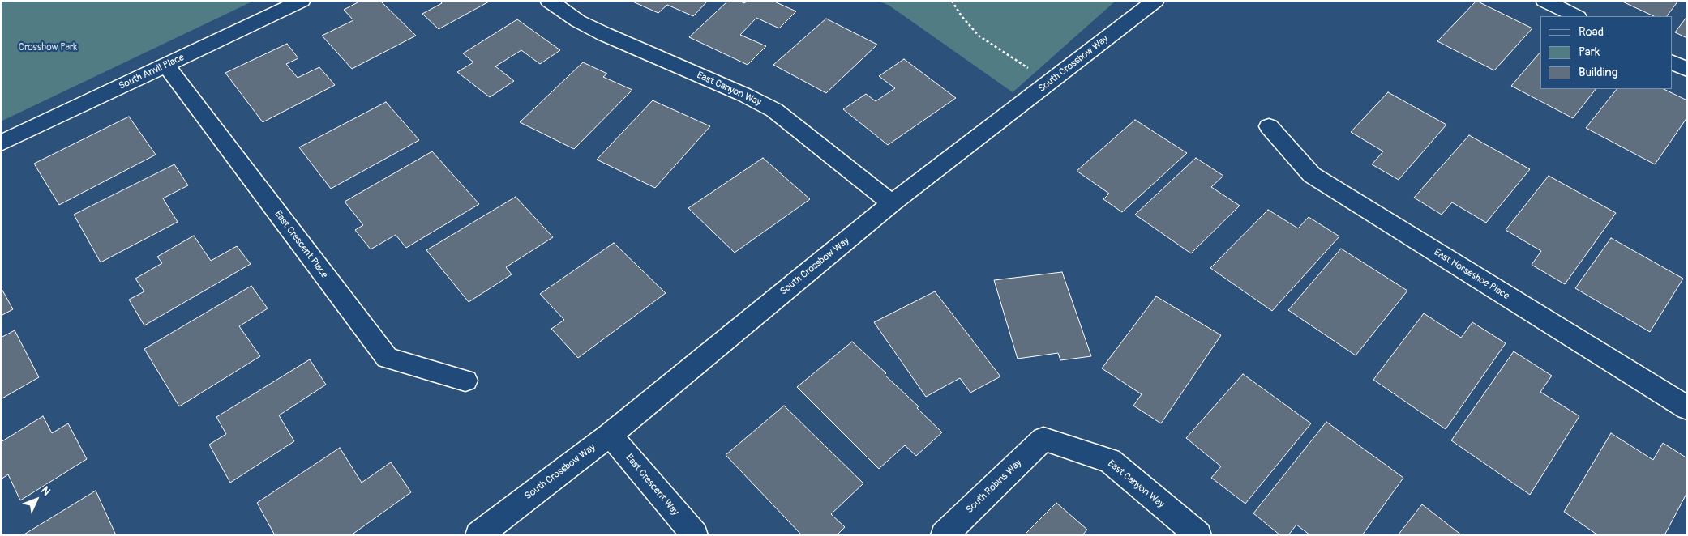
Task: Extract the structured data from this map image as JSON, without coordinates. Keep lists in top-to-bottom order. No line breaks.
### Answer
{"streets":{"street":["South Crossbow Way","South Anvil Place","East Canyon Way","East Crescent Place","East Horseshoe Place","East Crescent Way","South Robins Way"]},"crossings":[["South Crossbow Way","East Canyon Way"],["South Crossbow Way","East Crescent Way"],["South Anvil Place","East Crescent Place"],["East Canyon Way","South Robins Way"]],"parks":["Crossbow Park"],"legend":["Road","Park","Building"],"north":"top right"}
